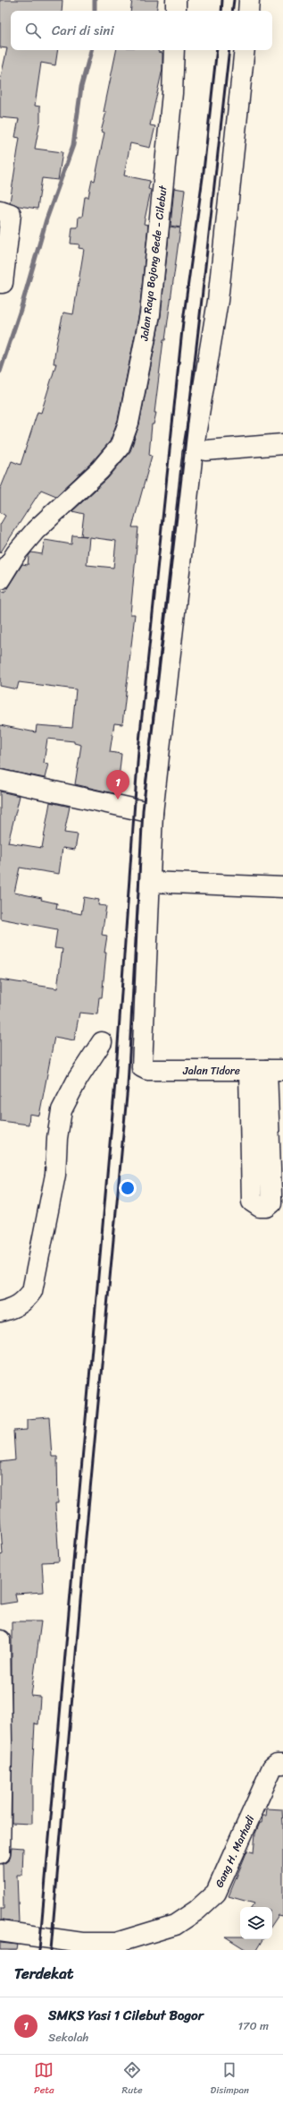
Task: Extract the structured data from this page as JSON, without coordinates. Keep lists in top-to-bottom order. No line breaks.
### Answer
{"streets":{"street":["Jalan Raya Bojong Gede - Cilebut","Jalan Tidore","Gang H. Marhadi"]},"page":{"search":"Cari di sini","pins":"1","heading":"Terdekat","list":[{"mark":"1","name":"SMKS Yasi 1 Cilebut Bogor","note":"Sekolah","value":"170 m"}],"nav":["Peta","Rute","Disimpan"]}}
